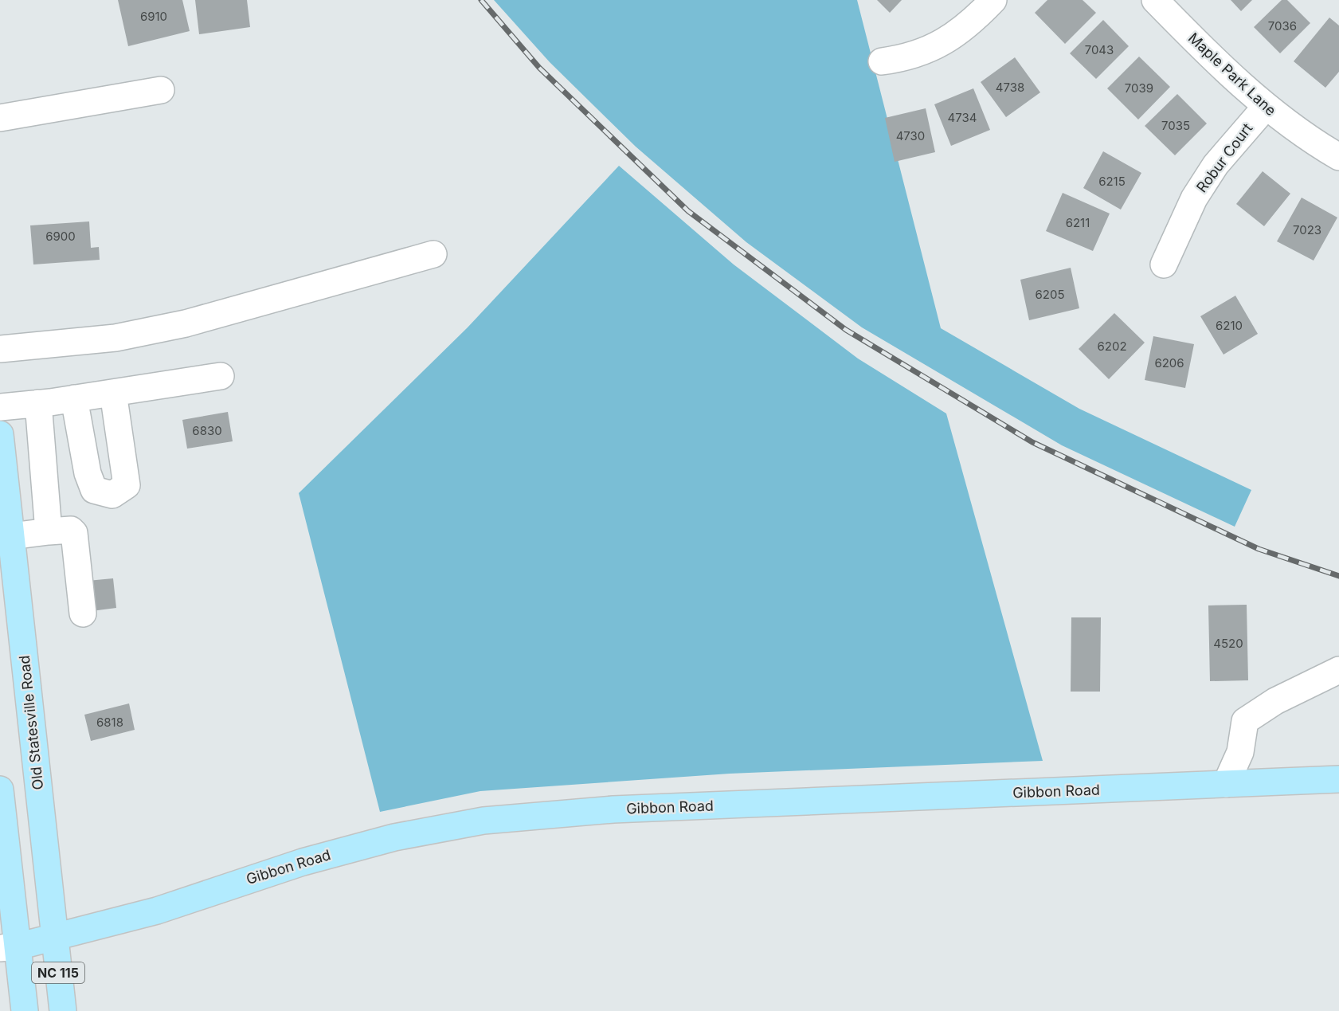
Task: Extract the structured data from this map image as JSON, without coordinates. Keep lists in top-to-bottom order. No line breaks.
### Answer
{"streets":{"main road":["Old Statesville Road","Gibbon Road","NC 115"],"street":["Maple Park Lane","Robur Court"]},"crossings":[["Maple Park Lane","Robur Court"],["Old Statesville Road","Gibbon Road"],["Gibbon Road","NC 115"]],"house_numbers":["6910","7036","7043","4738","7039","4734","7035","4730","6215","6211","7023","6900","6205","6210","6202","6206","6830","4520","6818"]}
